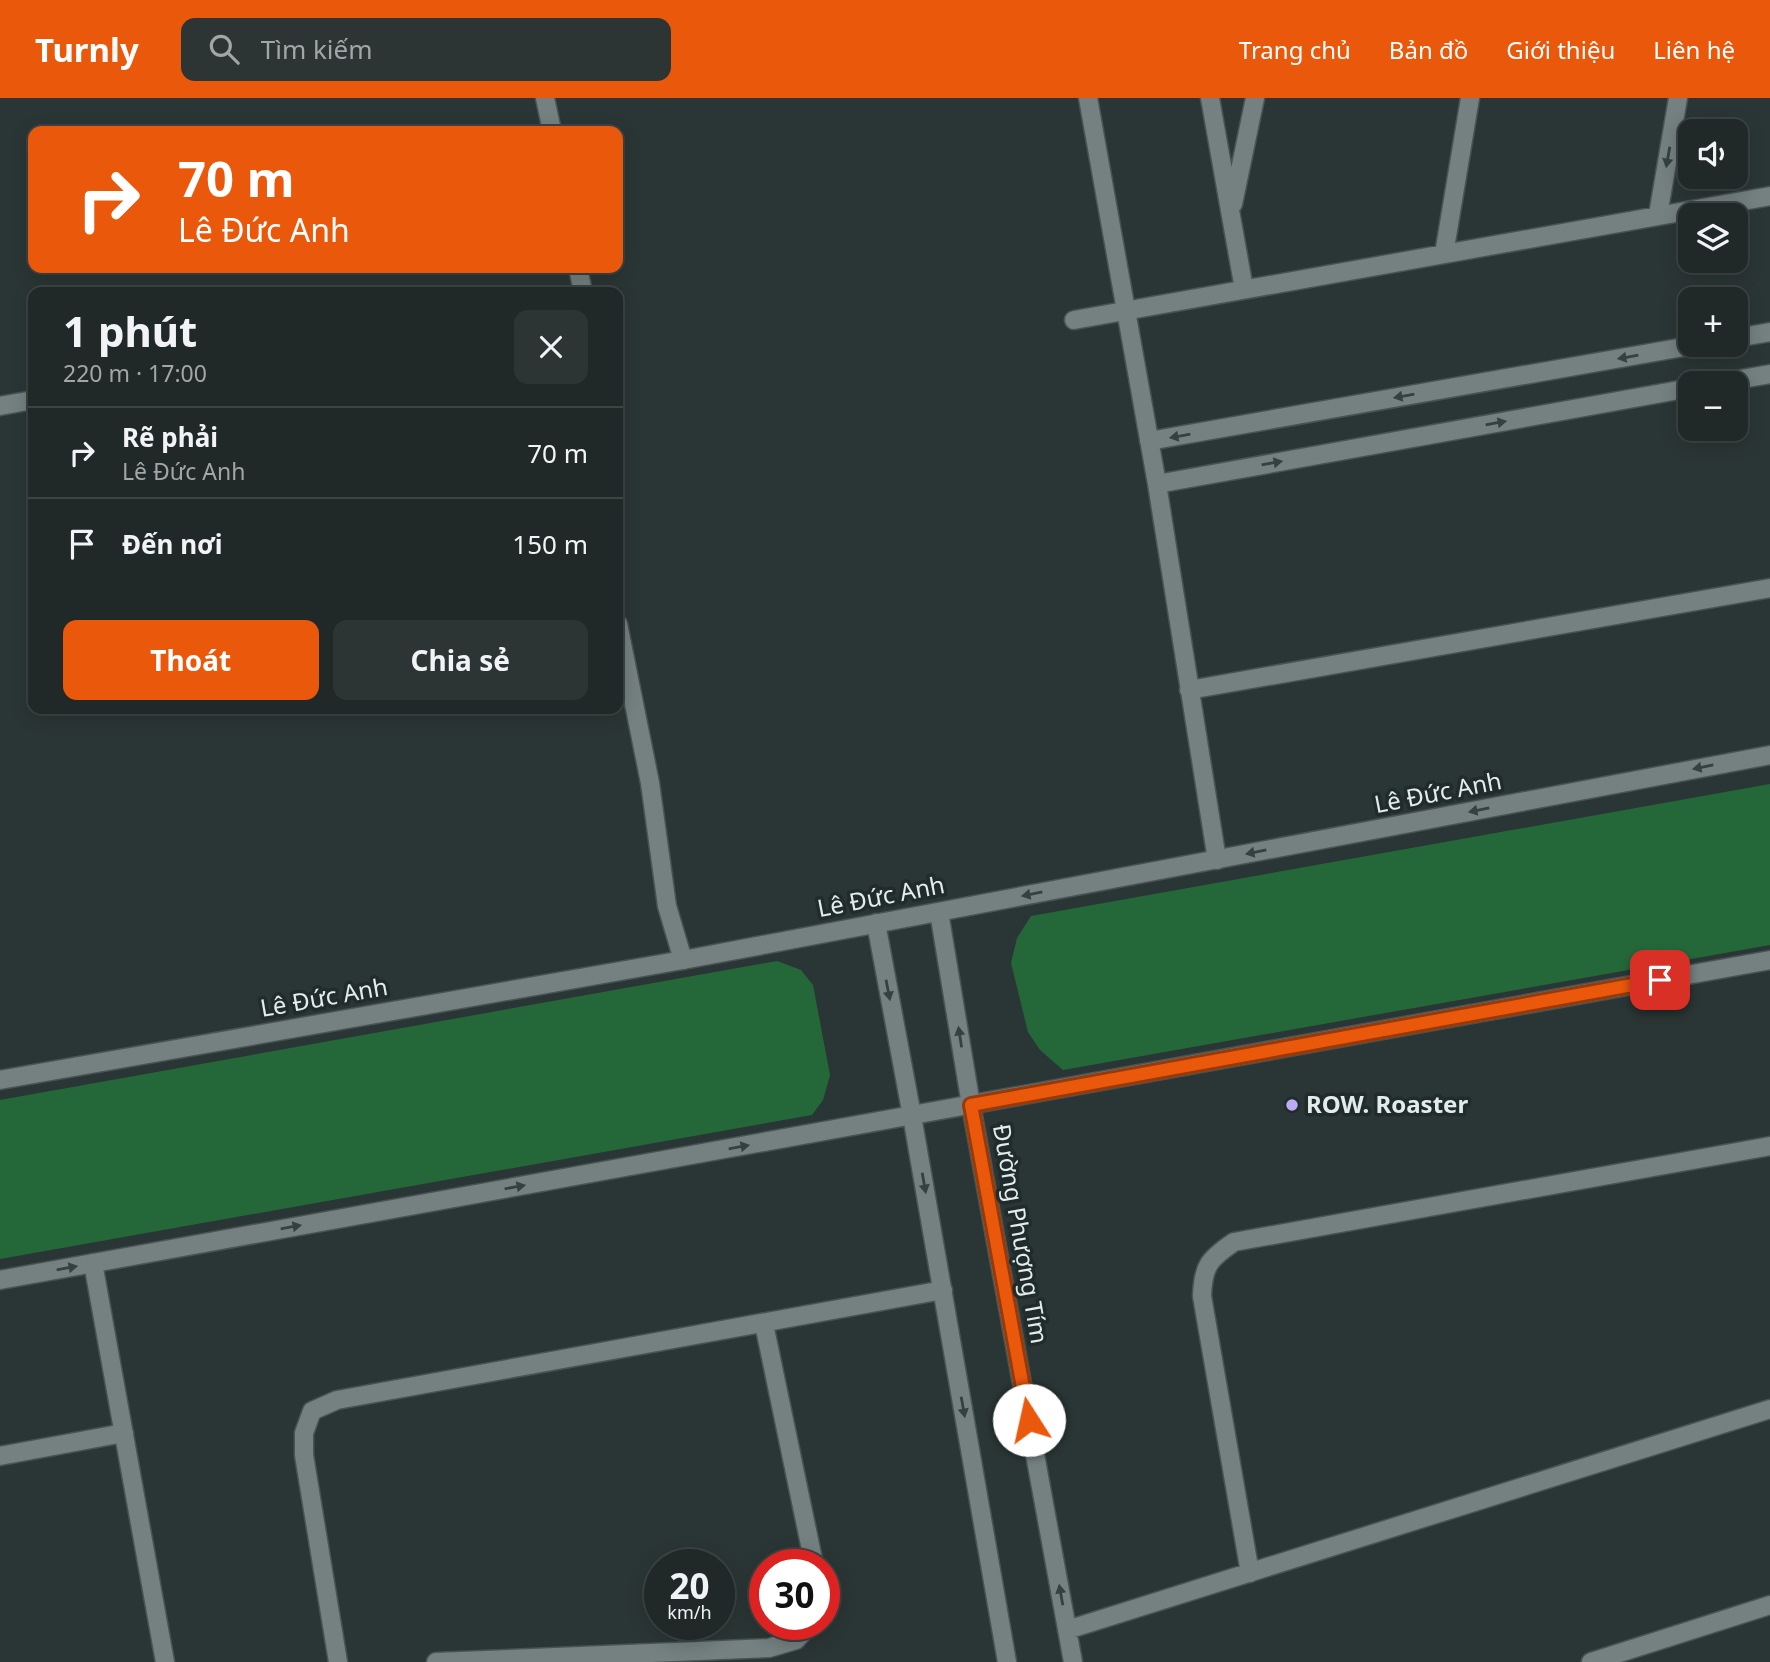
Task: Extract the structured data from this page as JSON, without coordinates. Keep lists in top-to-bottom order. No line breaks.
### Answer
{"streets":{"street":["Lê Đức Anh","Đường Phượng Tím"]},"crossings":[["Lê Đức Anh","Đường Phượng Tím"]],"one_way":["Lê Đức Anh"],"places":["ROW. Roaster"],"page":{"header":"Turnly","search":"Tìm kiếm","nav":["Trang chủ","Bản đồ","Giới thiệu","Liên hệ"],"map_buttons":["+","−"],"turn":["70 m","Lê Đức Anh"],"heading":["1 phút","220 m · 17:00"],"list":[{"name":"Rẽ phải","note":"Lê Đức Anh","value":"70 m"},{"name":"Đến nơi","value":"150 m"}],"buttons":["Thoát","Chia sẻ"],"speed":"20 km/h","limit":"30"}}
